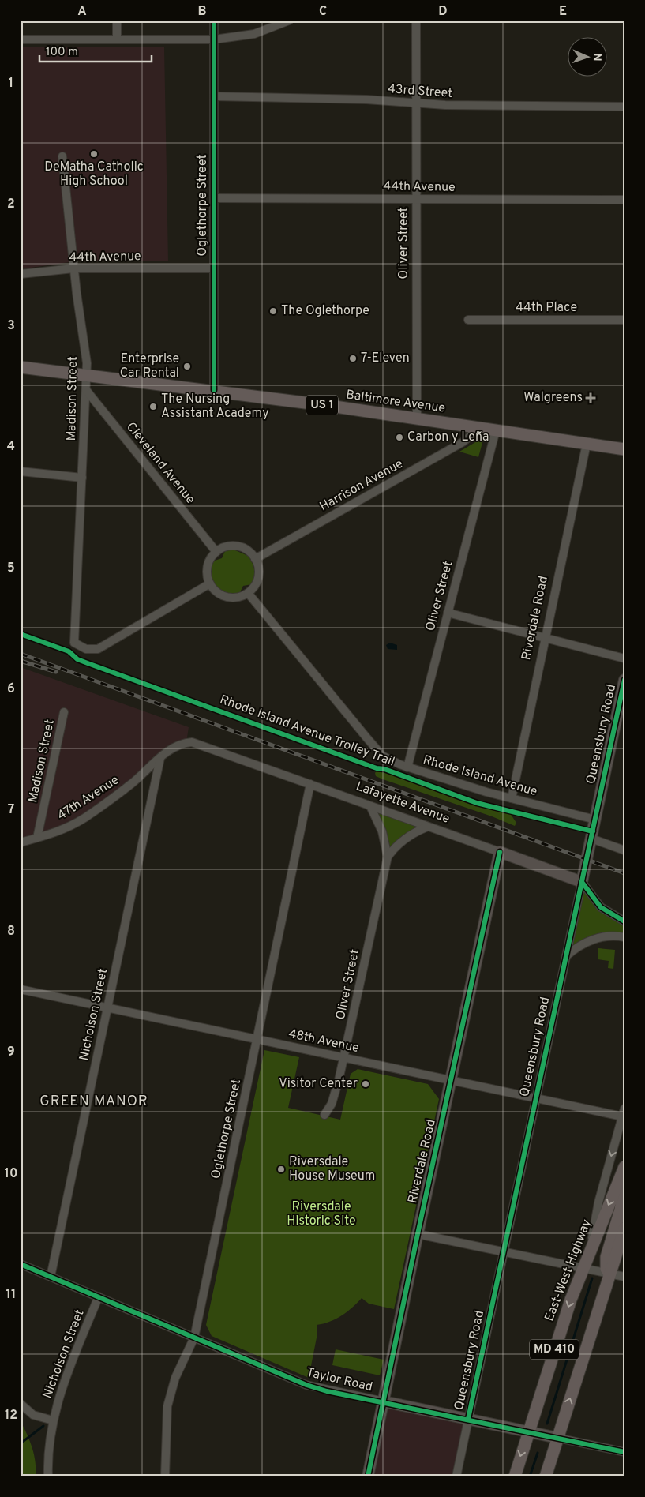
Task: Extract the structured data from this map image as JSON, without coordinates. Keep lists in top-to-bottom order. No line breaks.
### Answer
{"streets":{"main road":["Baltimore Avenue","US 1","East-West Highway","MD 410"],"street":["43rd Street","44th Avenue","Oglethorpe Street","Oliver Street","44th Place","Madison Street","Cleveland Avenue","Harrison Avenue","Riverdale Road","Queensbury Road","Rhode Island Avenue","47th Avenue","Lafayette Avenue","Nicholson Street","48th Avenue","Taylor Road"],"cycle path":["Rhode Island Avenue Trolley Trail"]},"crossings":[["43rd Street","Oglethorpe Street"],["43rd Street","Oliver Street"],["44th Avenue","Oglethorpe Street"],["44th Avenue","Oliver Street"],["44th Avenue","Madison Street"],["Oglethorpe Street","Baltimore Avenue"],["Oglethorpe Street","Lafayette Avenue"],["Oglethorpe Street","48th Avenue"],["Oglethorpe Street","Taylor Road"],["Oliver Street","Baltimore Avenue"],["Oliver Street","Rhode Island Avenue"],["Oliver Street","Lafayette Avenue"],["Oliver Street","48th Avenue"],["Madison Street","Baltimore Avenue"],["Madison Street","Cleveland Avenue"],["Madison Street","Harrison Avenue"],["Madison Street","Rhode Island Avenue"],["Madison Street","47th Avenue"],["Baltimore Avenue","Harrison Avenue"],["Baltimore Avenue","Riverdale Road"],["Cleveland Avenue","Harrison Avenue"],["Cleveland Avenue","Rhode Island Avenue"],["Harrison Avenue","Rhode Island Avenue"],["Riverdale Road","Rhode Island Avenue"],["Riverdale Road","Lafayette Avenue"],["Riverdale Road","48th Avenue"],["Riverdale Road","Taylor Road"],["Queensbury Road","Rhode Island Avenue"],["Queensbury Road","Lafayette Avenue"],["Queensbury Road","48th Avenue"],["Queensbury Road","Taylor Road"],["47th Avenue","Lafayette Avenue"],["47th Avenue","Nicholson Street"],["Lafayette Avenue","Nicholson Street"],["Nicholson Street","48th Avenue"],["Nicholson Street","Taylor Road"],["East-West Highway","Taylor Road"],["MD 410","Taylor Road"]],"districts":["GREEN MANOR"],"parks":["Riversdale Historic Site"],"places":{"other":["DeMatha Catholic High School","The Oglethorpe","7-Eleven","Enterprise Car Rental","The Nursing Assistant Academy","Carbon y Leña","Visitor Center","Riversdale House Museum"],"health":["Walgreens"]},"scale_bar":"100 m","north":"right","grid":{"columns":["A","B","C","D","E"],"rows":["1","2","3","4","5","6","7","8","9","10","11","12"]}}
